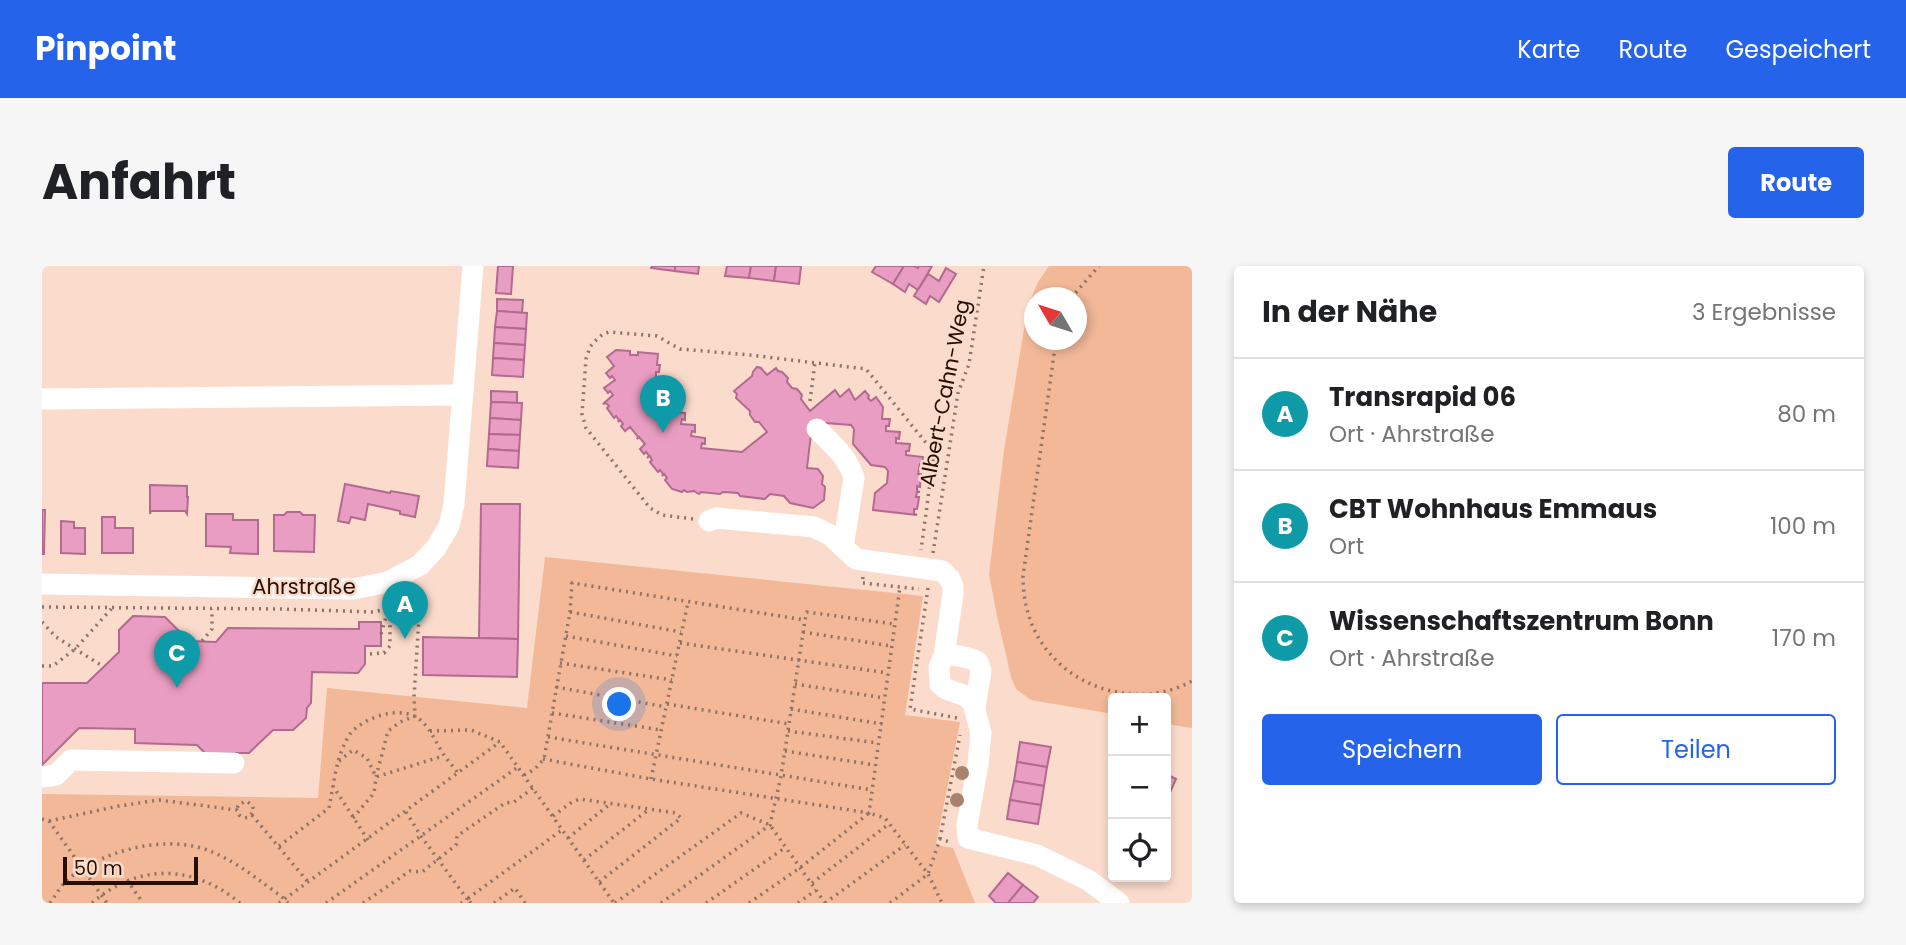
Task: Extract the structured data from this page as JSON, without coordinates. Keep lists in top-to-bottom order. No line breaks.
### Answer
{"streets":{"street":["Ahrstraße"],"path":["Albert-Cahn-Weg"]},"scale_bar":"50 m","north":"top left","page":{"header":"Pinpoint","nav":["Karte","Route","Gespeichert"],"title":"Anfahrt","buttons":["Route",["Speichern","Teilen"]],"heading":["In der Nähe","3 Ergebnisse"],"list":[{"mark":"A","name":"Transrapid 06","note":"Ort · Ahrstraße","value":"80 m"},{"mark":"B","name":"CBT Wohnhaus Emmaus","note":"Ort","value":"100 m"},{"mark":"C","name":"Wissenschaftszentrum Bonn","note":"Ort · Ahrstraße","value":"170 m"}],"pins":["B","A","C"],"map_buttons":["+","−"],"scale":"50 m"}}
